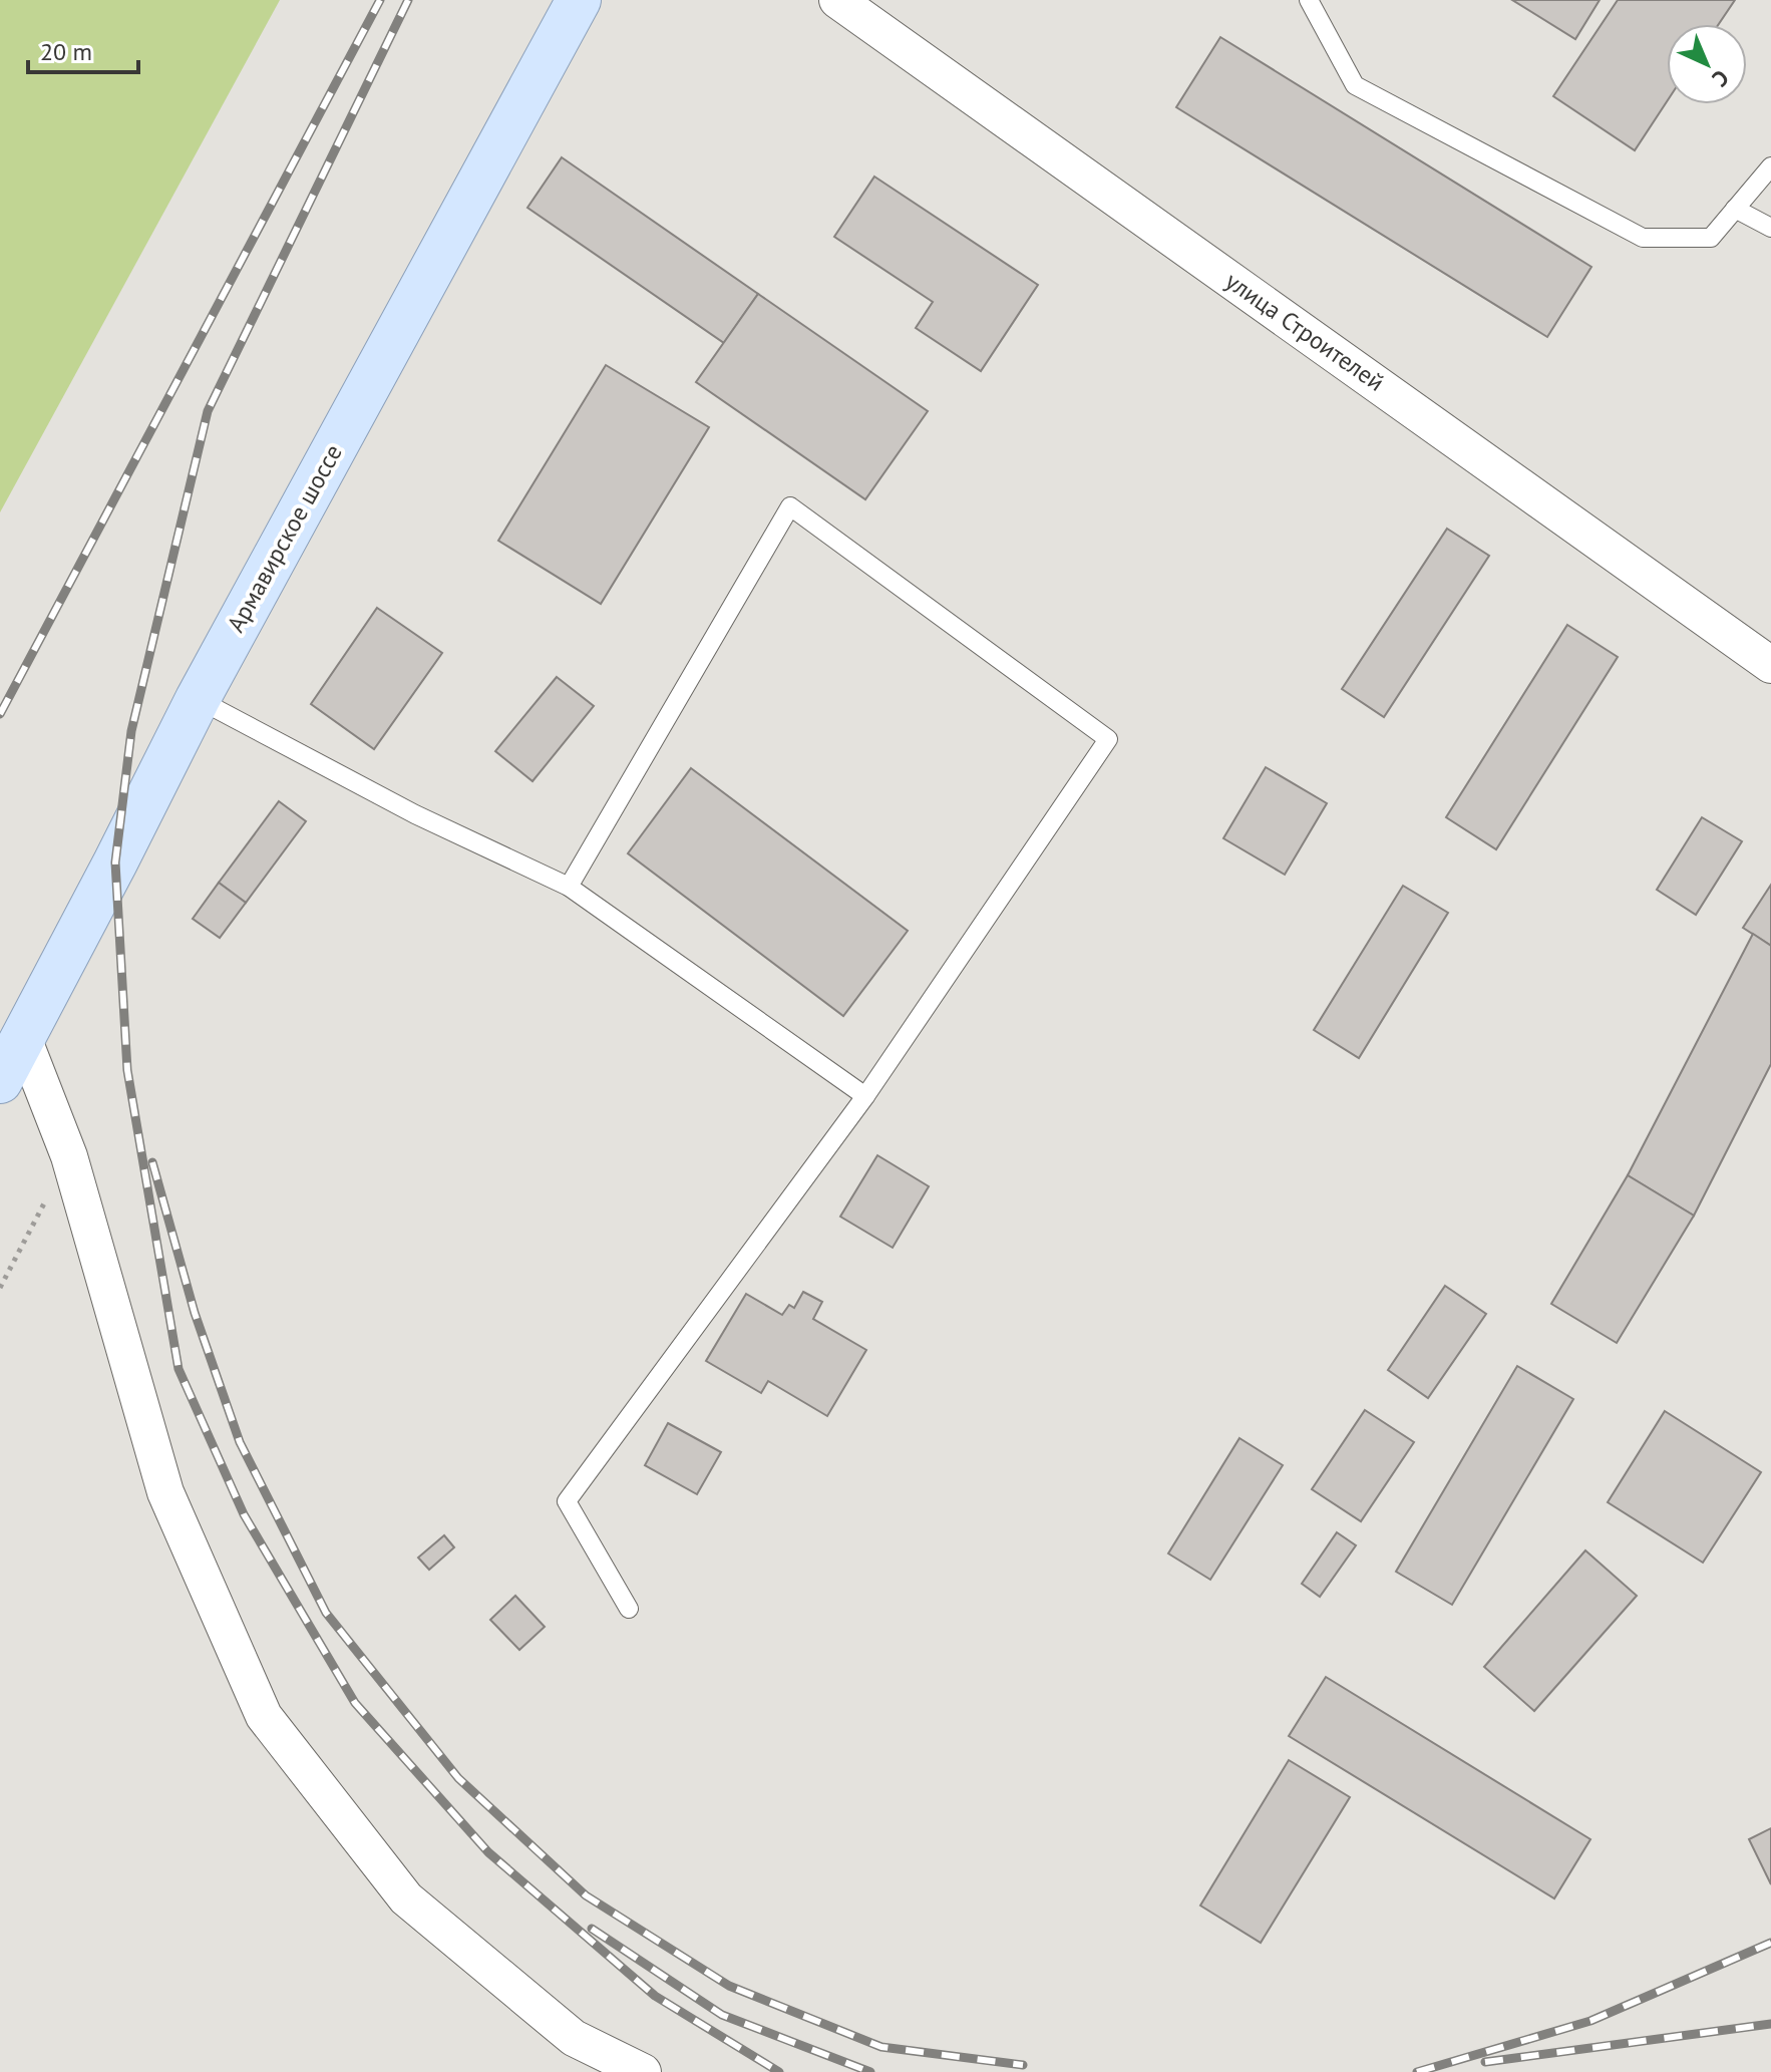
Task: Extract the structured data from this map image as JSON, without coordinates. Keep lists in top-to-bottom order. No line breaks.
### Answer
{"streets":{"main road":["Армавирское шоссе"],"street":["улица Строителей"]},"scale_bar":"20 m","north":"bottom right"}
